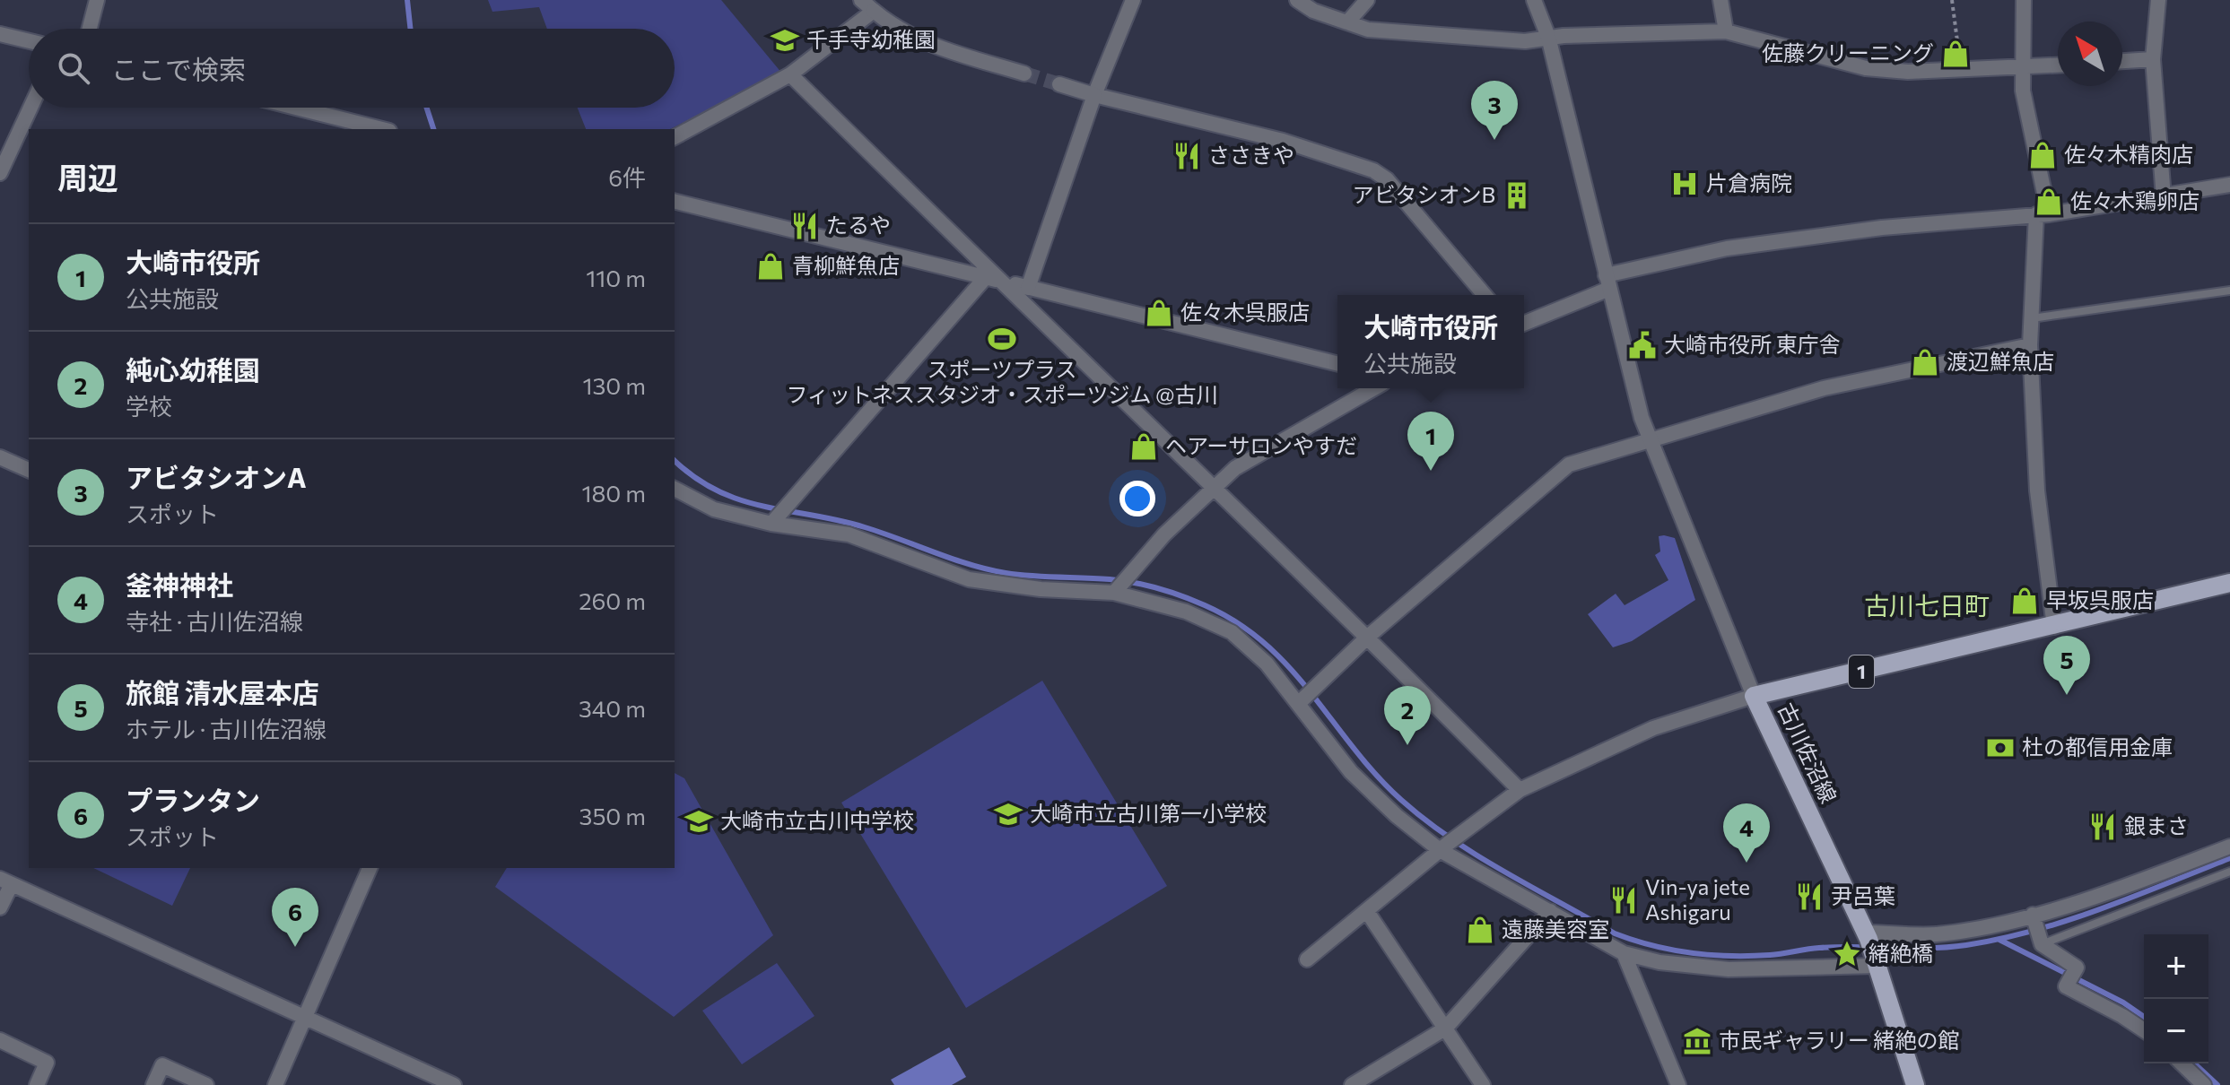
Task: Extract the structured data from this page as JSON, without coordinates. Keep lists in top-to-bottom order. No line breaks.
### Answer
{"streets":{"main road":["1","古川佐沼線"]},"districts":["古川七日町"],"places":{"school or university":["千手寺幼稚園","大崎市立古川第一小学校","大崎市立古川中学校"],"shop":["佐藤クリーニング","佐々木精肉店","佐々木鶏卵店","青柳鮮魚店","佐々木呉服店","渡辺鮮魚店","ヘアーサロンやすだ","早坂呉服店","遠藤美容室"],"restaurant":["ささきや","たるや","銀まさ","尹呂葉","Vin-ya jete Ashigaru"],"hospital":["片倉病院"],"building":["アビタシオンB"],"sports":["スポーツプラス フィットネススタジオ・スポーツジム @古川"],"public building":["大崎市役所 東庁舎"],"bank":["杜の都信用金庫"],"place":["緒絶橋"],"museum":["市民ギャラリー 緒絶の館"]},"north":"top left","page":{"search":"ここで検索","pins":["3","1","5","2","4","6"],"heading":["周辺","6件"],"list":[{"mark":"1","name":"大崎市役所","note":"公共施設","value":"110 m"},{"mark":"2","name":"純心幼稚園","note":"学校","value":"130 m"},{"mark":"3","name":"アビタシオンA","note":"スポット","value":"180 m"},{"mark":"4","name":"釜神神社","note":"寺社 · 古川佐沼線","value":"260 m"},{"mark":"5","name":"旅館 清水屋本店","note":"ホテル · 古川佐沼線","value":"340 m"},{"mark":"6","name":"プランタン","note":"スポット","value":"350 m"}],"popup":["大崎市役所","公共施設"],"map_buttons":["+","−"]}}
